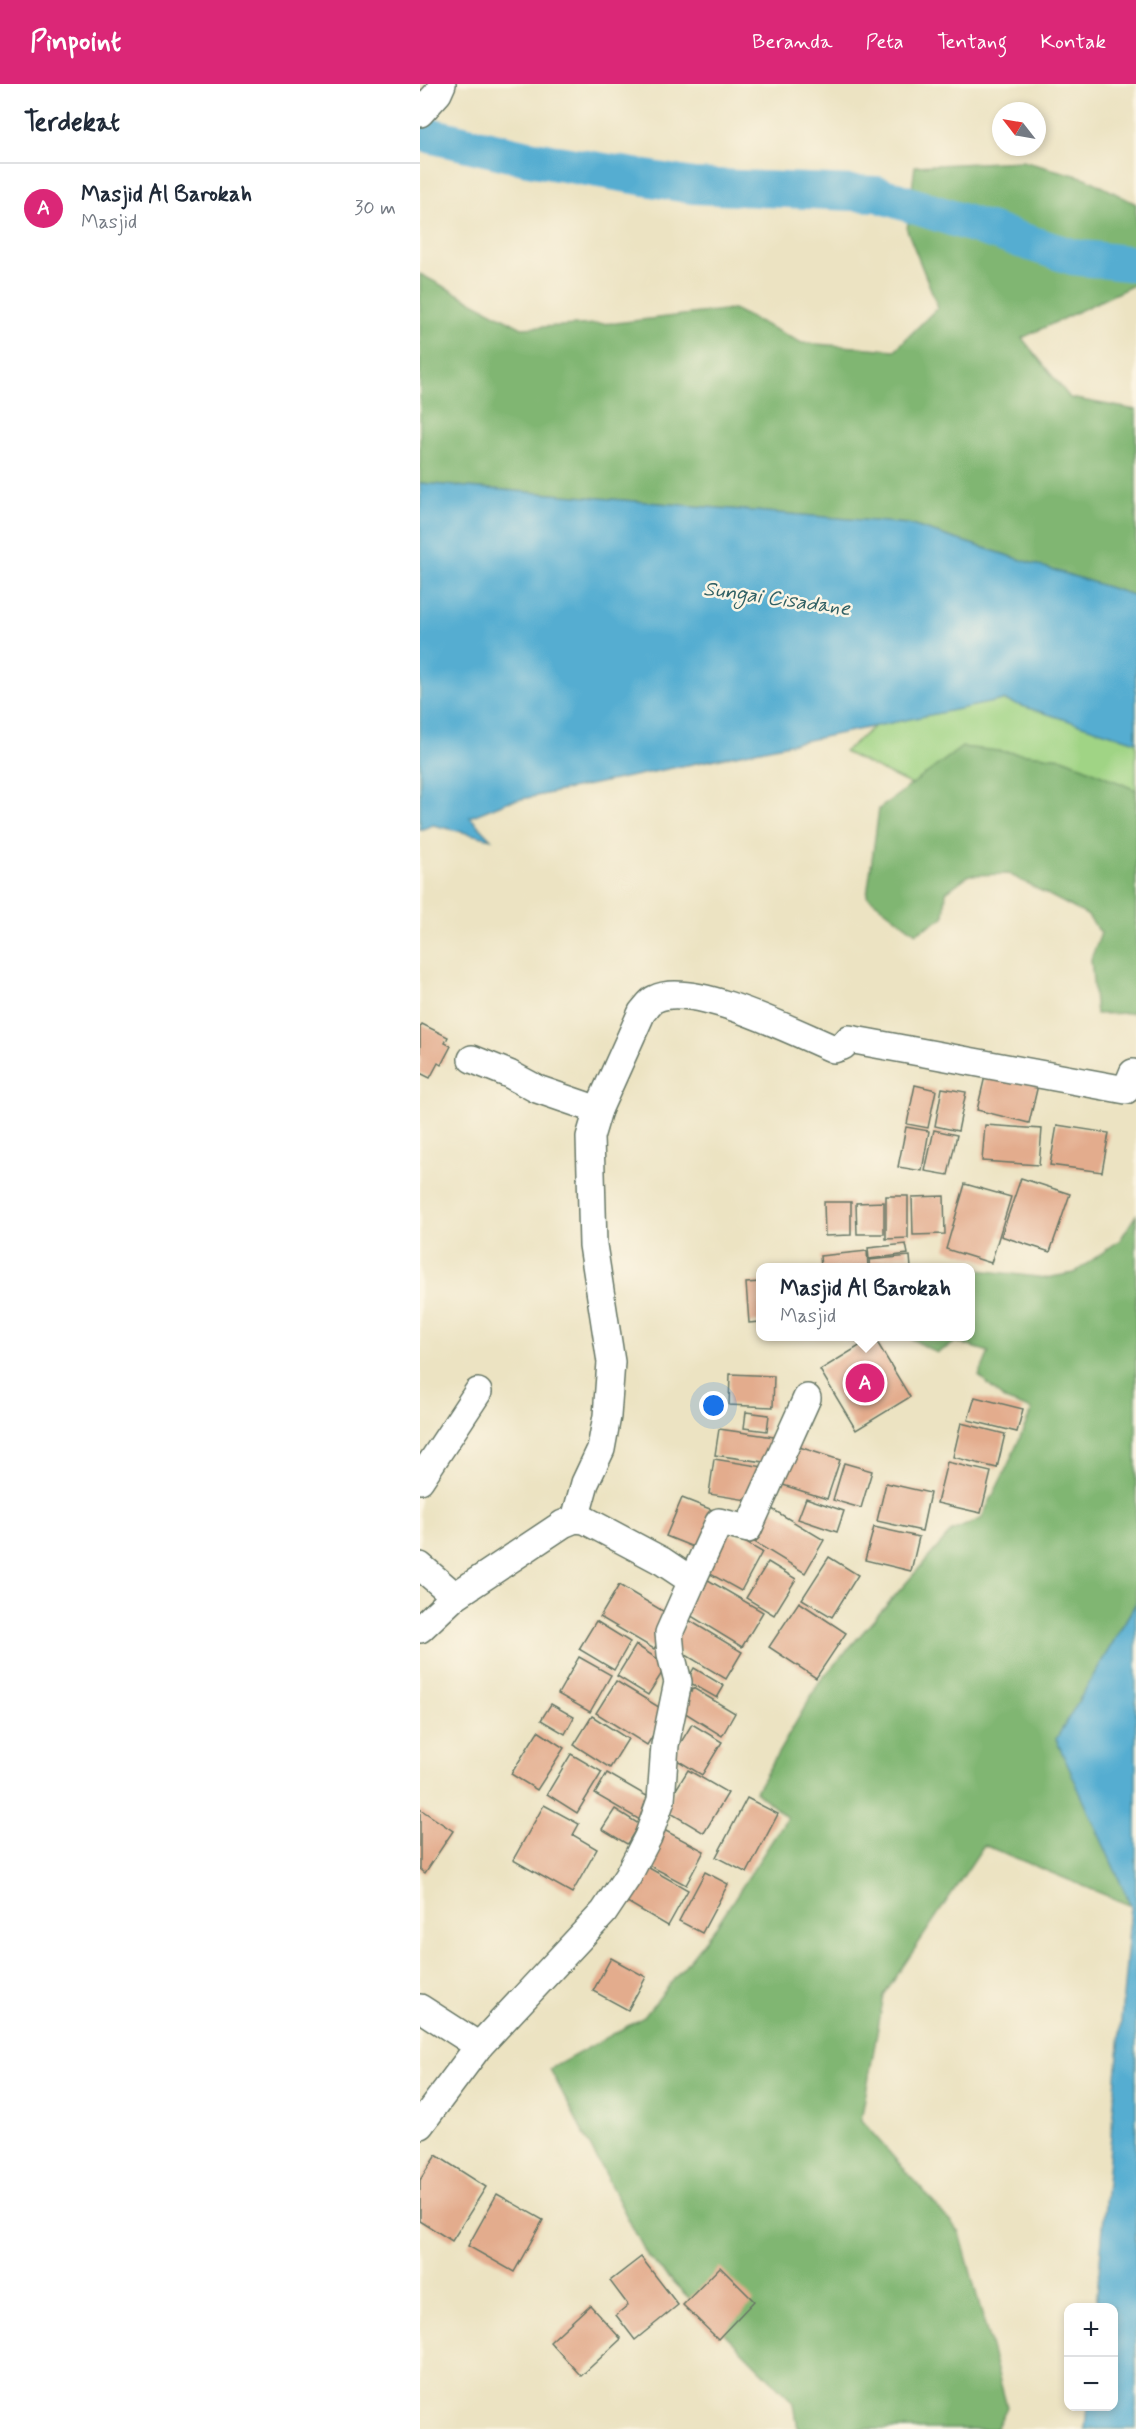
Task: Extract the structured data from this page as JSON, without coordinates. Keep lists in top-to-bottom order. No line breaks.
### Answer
{"water":["Sungai Cisadane"],"north":"top left","page":{"header":"Pinpoint","nav":["Beranda","Peta","Tentang","Kontak"],"heading":"Terdekat","list":[{"mark":"A","name":"Masjid Al Barokah","note":"Masjid","value":"30 m"}],"popup":["Masjid Al Barokah","Masjid"],"pins":"A","map_buttons":["+","−"]}}
